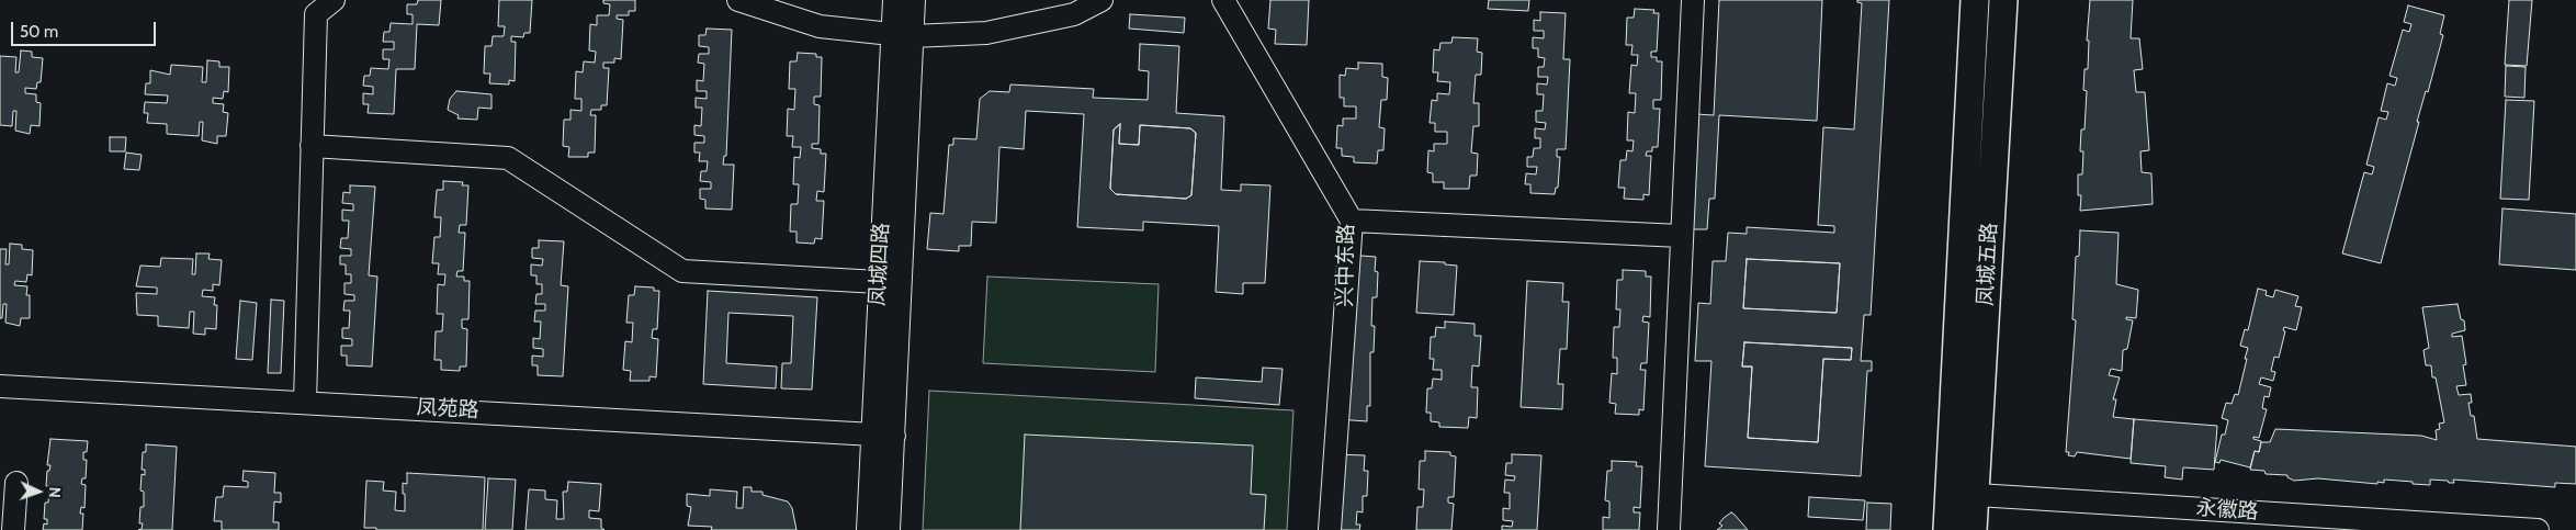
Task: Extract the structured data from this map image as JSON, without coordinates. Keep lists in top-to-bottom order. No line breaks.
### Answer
{"streets":{"main road":["凤城五路"],"street":["凤城四路","兴中东路","凤苑路","永徽路"]},"crossings":[["凤城四路","凤苑路"],["凤城五路","永徽路"]],"scale_bar":"50 m","north":"right"}
